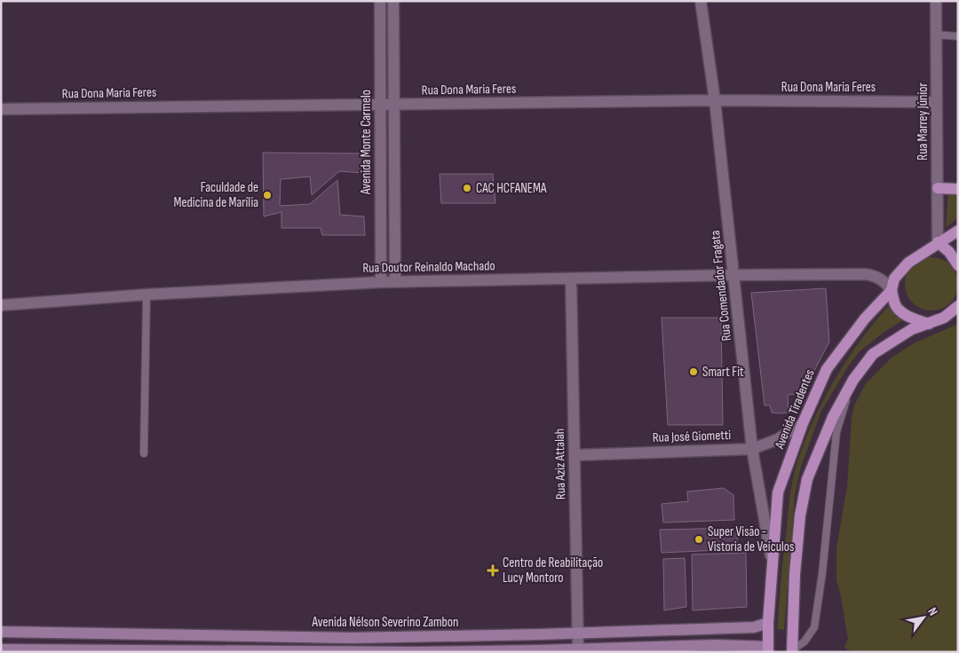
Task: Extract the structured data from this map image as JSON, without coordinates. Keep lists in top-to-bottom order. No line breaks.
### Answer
{"streets":{"main road":["Avenida Tiradentes","Avenida Nélson Severino Zambon"],"street":["Rua Dona Maria Feres","Rua Marrey Júnior","Avenida Monte Carmelo","Rua Doutor Reinaldo Machado","Rua Comendador Fragata","Rua José Giometti","Rua Aziz Attalah"]},"crossings":[["Rua Dona Maria Feres","Rua Marrey Júnior"],["Rua Dona Maria Feres","Avenida Monte Carmelo"],["Rua Dona Maria Feres","Rua Comendador Fragata"],["Rua Marrey Júnior","Avenida Tiradentes"],["Avenida Monte Carmelo","Rua Doutor Reinaldo Machado"],["Rua Doutor Reinaldo Machado","Rua Comendador Fragata"],["Rua Doutor Reinaldo Machado","Avenida Tiradentes"],["Rua Doutor Reinaldo Machado","Rua Aziz Attalah"],["Rua Comendador Fragata","Avenida Tiradentes"],["Rua Comendador Fragata","Rua José Giometti"],["Avenida Tiradentes","Rua José Giometti"],["Avenida Tiradentes","Avenida Nélson Severino Zambon"],["Rua José Giometti","Rua Aziz Attalah"],["Rua Aziz Attalah","Avenida Nélson Severino Zambon"]],"places":{"other":["CAC HCFANEMA","Faculdade de Medicina de Marília","Smart Fit","Super Visão - Vistoria de Veículos"],"health":["Centro de Reabilitação Lucy Montoro"]},"north":"top right"}
